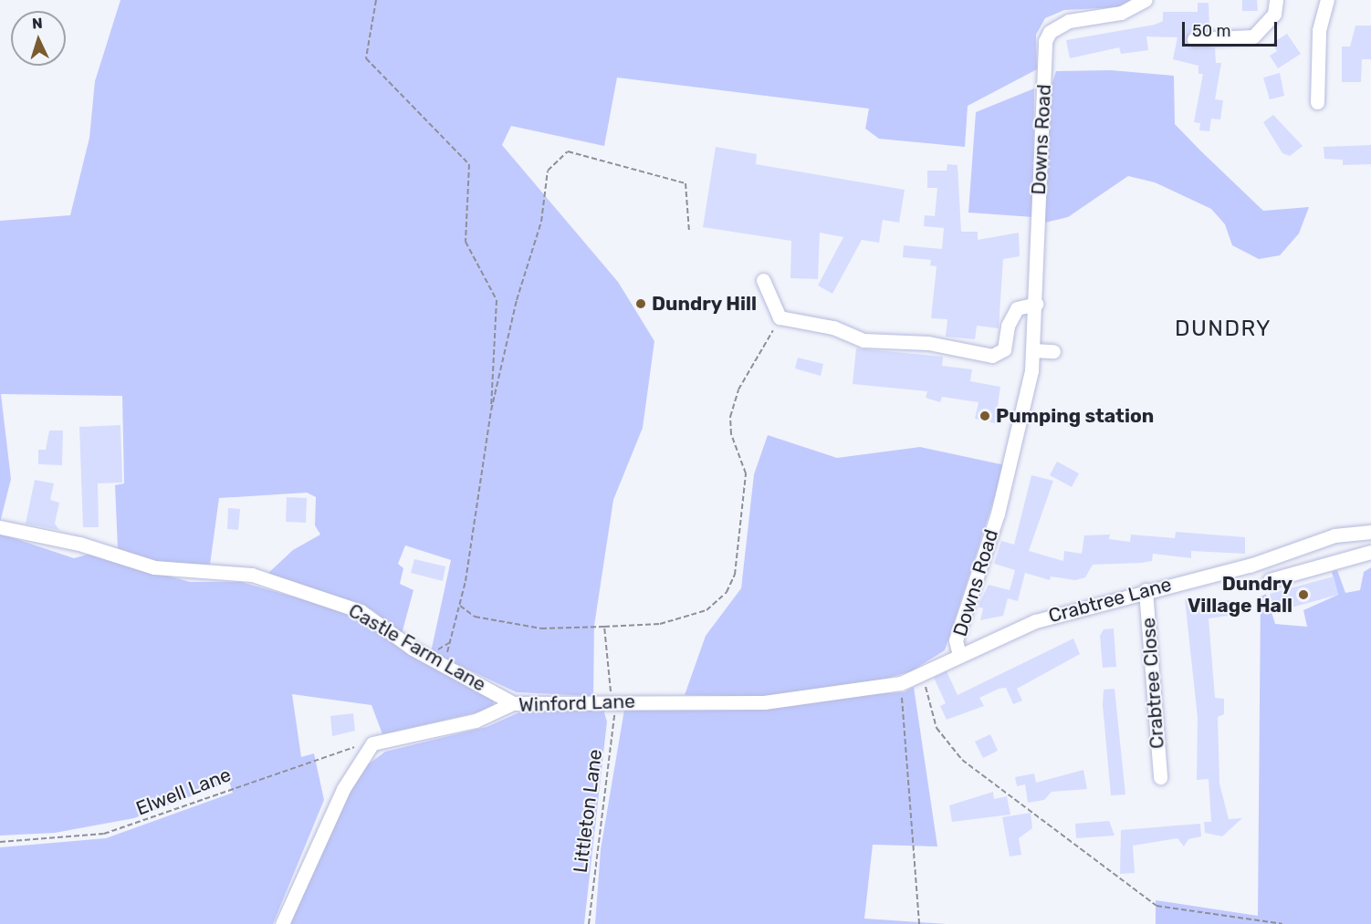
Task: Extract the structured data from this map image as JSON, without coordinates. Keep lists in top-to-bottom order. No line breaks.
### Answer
{"streets":{"street":["Downs Road","Crabtree Lane","Castle Farm Lane","Crabtree Close","Winford Lane"],"path":["Elwell Lane","Littleton Lane"]},"crossings":[["Downs Road","Crabtree Lane"],["Crabtree Lane","Crabtree Close"],["Crabtree Lane","Winford Lane"],["Castle Farm Lane","Winford Lane"],["Winford Lane","Elwell Lane"],["Winford Lane","Littleton Lane"]],"districts":["DUNDRY"],"places":["Dundry Hill","Pumping station","Dundry Village Hall"],"scale_bar":"50 m","north":"top"}
